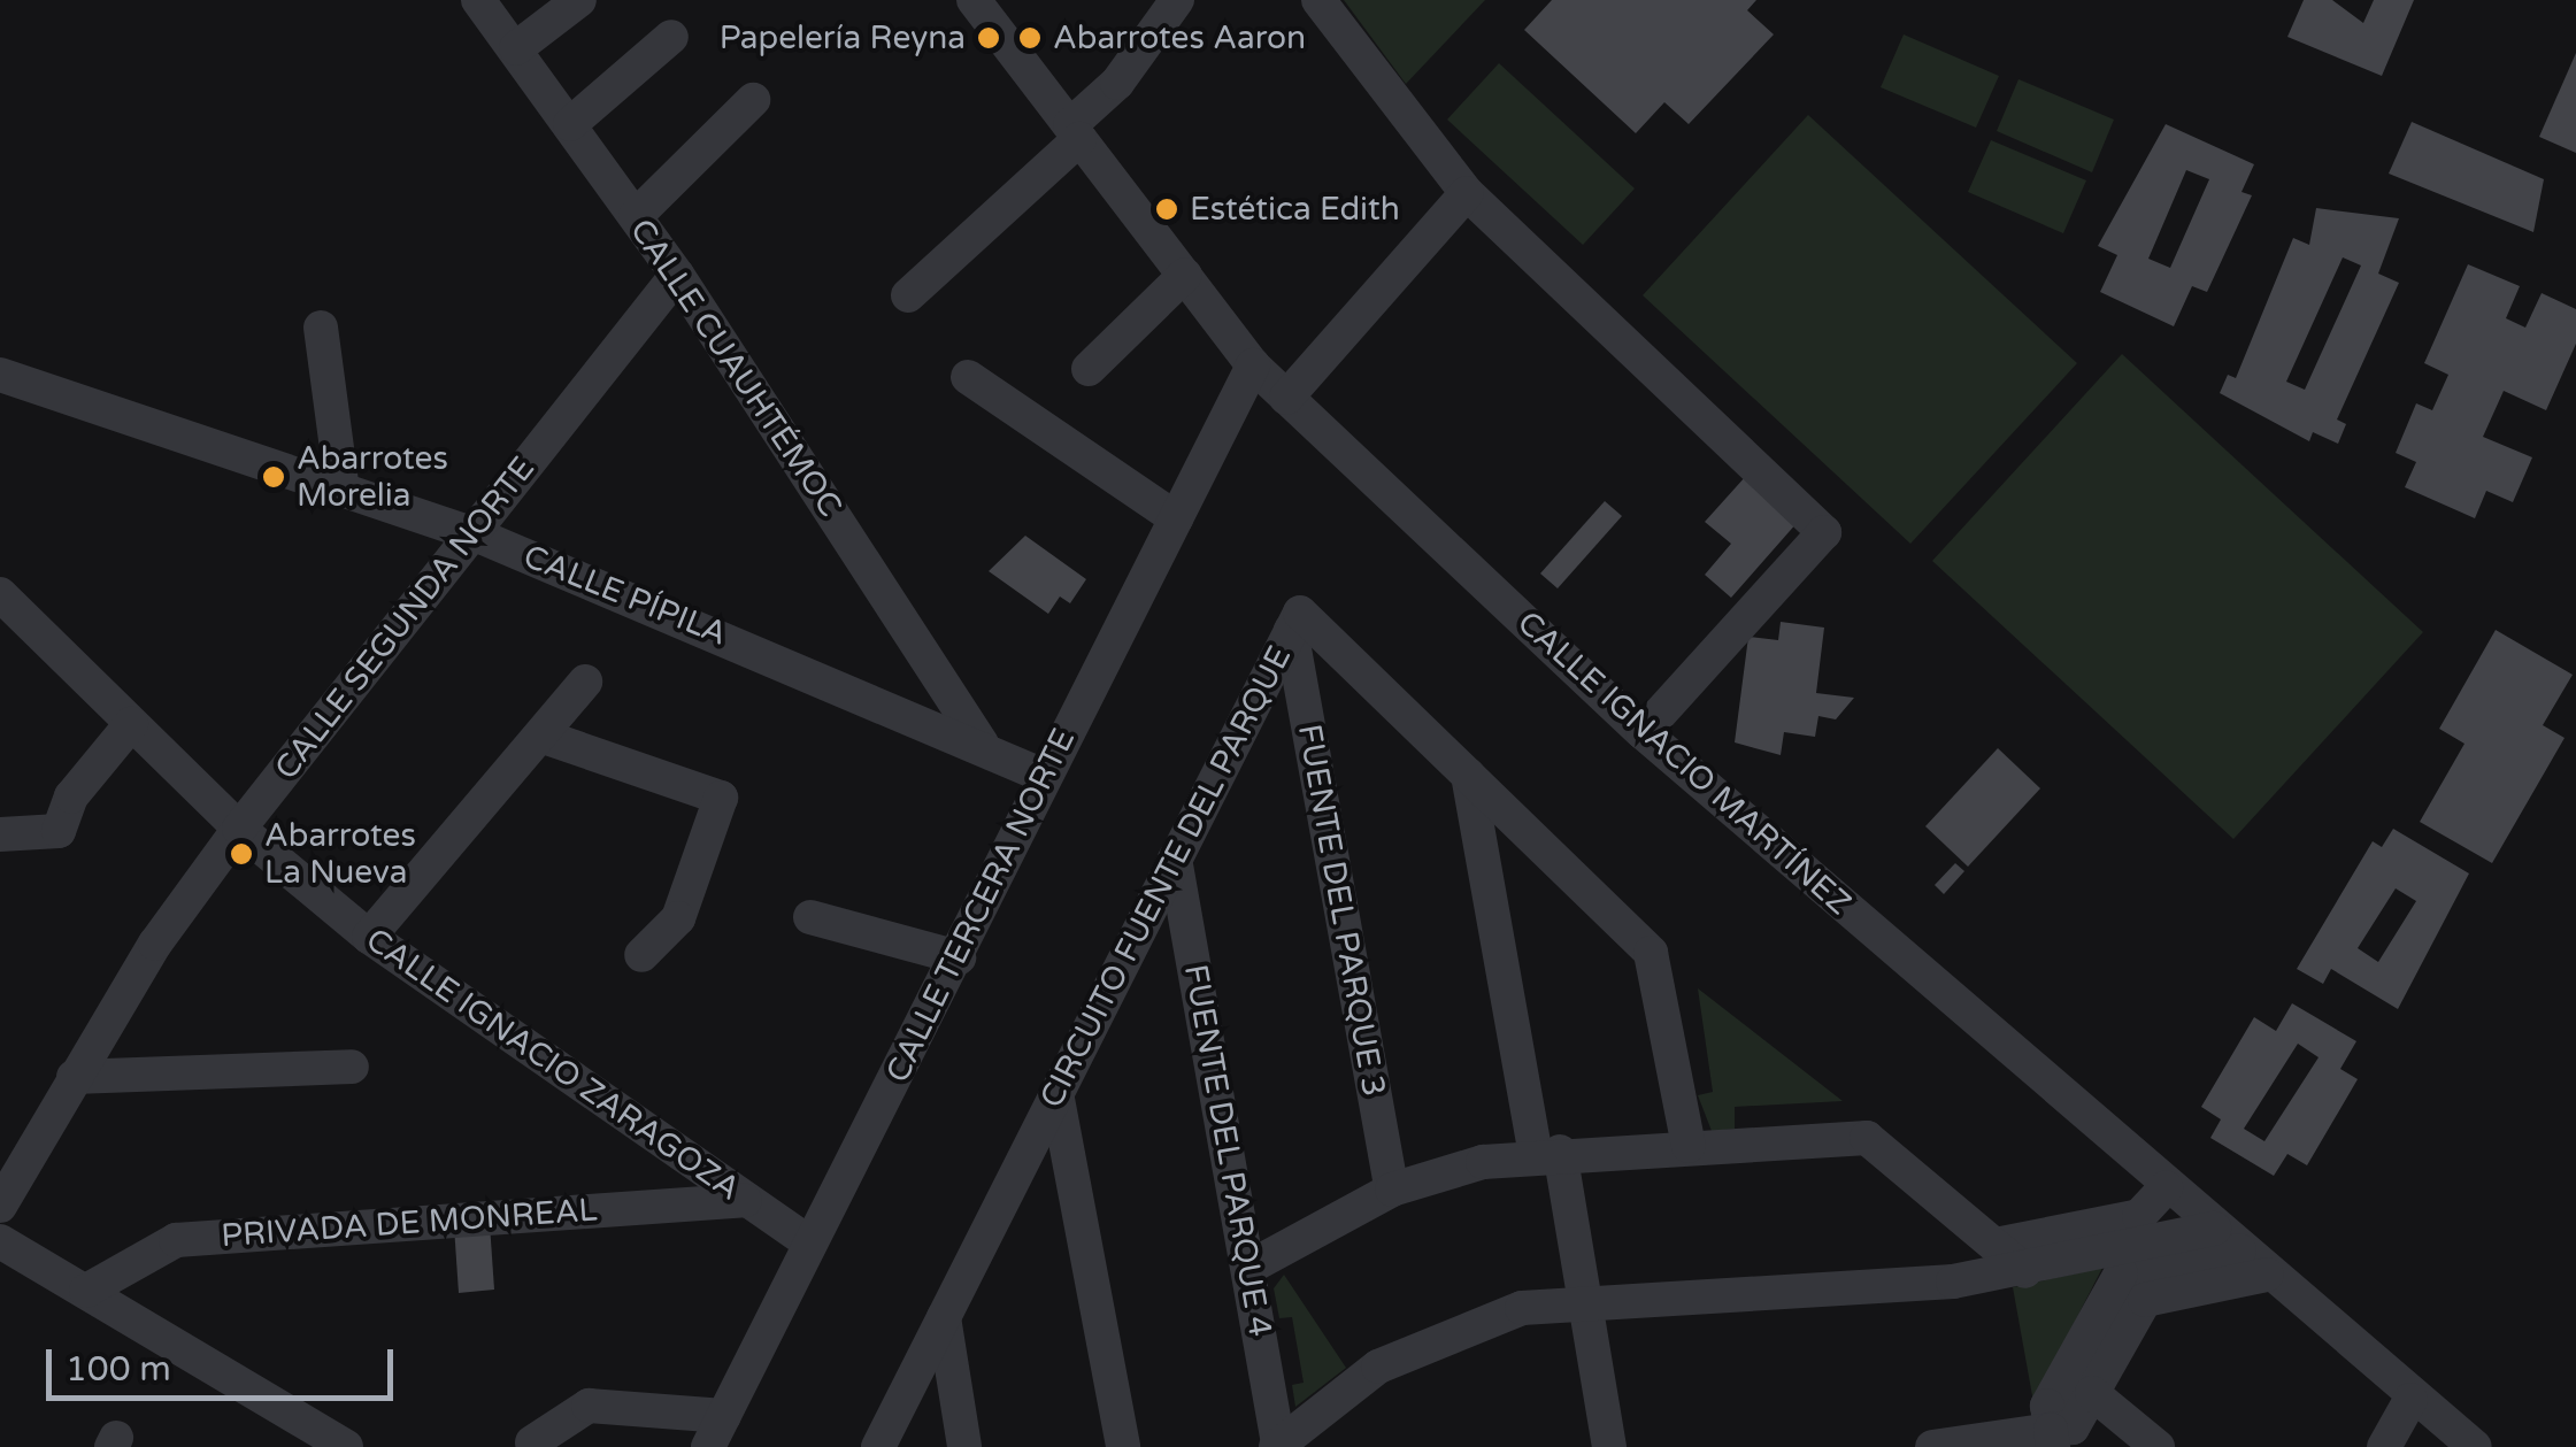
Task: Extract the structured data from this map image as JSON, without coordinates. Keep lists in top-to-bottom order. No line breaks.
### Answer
{"streets":{"street":["CALLE CUAUHTÉMOC","CALLE PÍPILA","CALLE SEGUNDA NORTE","CALLE IGNACIO MARTÍNEZ","CIRCUITO FUENTE DEL PARQUE","CALLE TERCERA NORTE","FUENTE DEL PARQUE 3","CALLE IGNACIO ZARAGOZA","FUENTE DEL PARQUE 4","PRIVADA DE MONREAL"]},"crossings":[["CALLE CUAUHTÉMOC","CALLE PÍPILA"],["CALLE CUAUHTÉMOC","CALLE SEGUNDA NORTE"],["CALLE PÍPILA","CALLE SEGUNDA NORTE"],["CALLE PÍPILA","CALLE TERCERA NORTE"],["CALLE SEGUNDA NORTE","CALLE IGNACIO ZARAGOZA"],["CALLE IGNACIO MARTÍNEZ","CALLE TERCERA NORTE"],["CIRCUITO FUENTE DEL PARQUE","FUENTE DEL PARQUE 3"],["CIRCUITO FUENTE DEL PARQUE","FUENTE DEL PARQUE 4"],["CALLE TERCERA NORTE","CALLE IGNACIO ZARAGOZA"],["CALLE IGNACIO ZARAGOZA","PRIVADA DE MONREAL"]],"places":["Papelería Reyna","Abarrotes Aaron","Estética Edith","Abarrotes Morelia","Abarrotes La Nueva"],"scale_bar":"100 m"}
